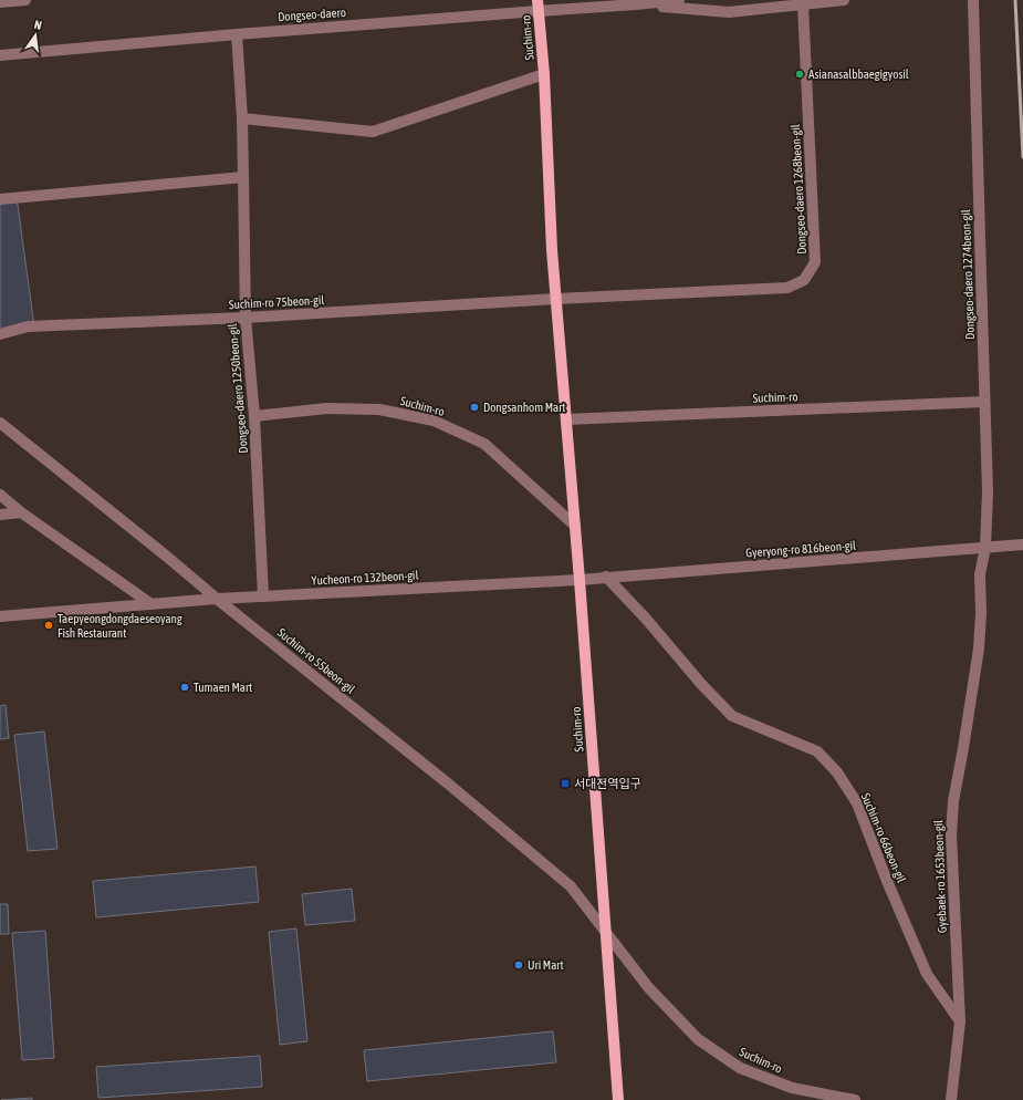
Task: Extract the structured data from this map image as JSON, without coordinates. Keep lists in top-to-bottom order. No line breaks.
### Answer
{"streets":{"main road":["Suchim-ro"],"street":["Dongseo-daero","Dongseo-daero 1268beon-gil","Dongseo-daero 1274beon-gil","Suchim-ro 75beon-gil","Dongseo-daero 1250beon-gil","Gyeryong-ro 816beon-gil","Yucheon-ro 132beon-gil","Suchim-ro 55beon-gil","Suchim-ro 66beon-gil","Gyebaek-ro 1653beon-gil"]},"crossings":[["Dongseo-daero","Suchim-ro"],["Dongseo-daero","Dongseo-daero 1250beon-gil"],["Suchim-ro","Dongseo-daero 1268beon-gil"],["Suchim-ro","Dongseo-daero 1274beon-gil"],["Suchim-ro","Suchim-ro 75beon-gil"],["Suchim-ro","Dongseo-daero 1250beon-gil"],["Suchim-ro","Gyeryong-ro 816beon-gil"],["Suchim-ro","Yucheon-ro 132beon-gil"],["Suchim-ro","Suchim-ro 55beon-gil"],["Dongseo-daero 1268beon-gil","Suchim-ro 75beon-gil"],["Dongseo-daero 1274beon-gil","Gyeryong-ro 816beon-gil"],["Dongseo-daero 1274beon-gil","Gyebaek-ro 1653beon-gil"],["Suchim-ro 75beon-gil","Dongseo-daero 1250beon-gil"],["Dongseo-daero 1250beon-gil","Yucheon-ro 132beon-gil"],["Gyeryong-ro 816beon-gil","Yucheon-ro 132beon-gil"],["Gyeryong-ro 816beon-gil","Suchim-ro 66beon-gil"],["Gyeryong-ro 816beon-gil","Gyebaek-ro 1653beon-gil"],["Yucheon-ro 132beon-gil","Suchim-ro 55beon-gil"],["Suchim-ro 66beon-gil","Gyebaek-ro 1653beon-gil"]],"places":{"other":["Asianasalbbaegigyosil","Dongsanhom Mart","Taepyeongdongdaeseoyang Fish Restaurant","Tumaen Mart","Uri Mart"],"transit":["서대전역입구"]},"north":"top"}
